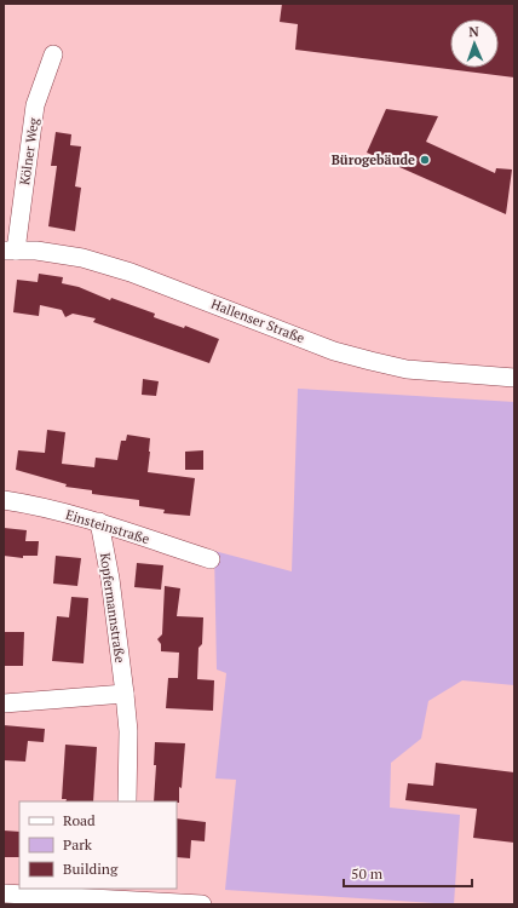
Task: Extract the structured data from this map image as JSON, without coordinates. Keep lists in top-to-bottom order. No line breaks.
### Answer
{"streets":{"street":["Kölner Weg","Hallenser Straße","Einsteinstraße","Kopfermannstraße"]},"crossings":[["Kölner Weg","Hallenser Straße"],["Einsteinstraße","Kopfermannstraße"]],"places":["Bürogebäude"],"legend":["Road","Park","Building"],"scale_bar":"50 m","north":"top"}
